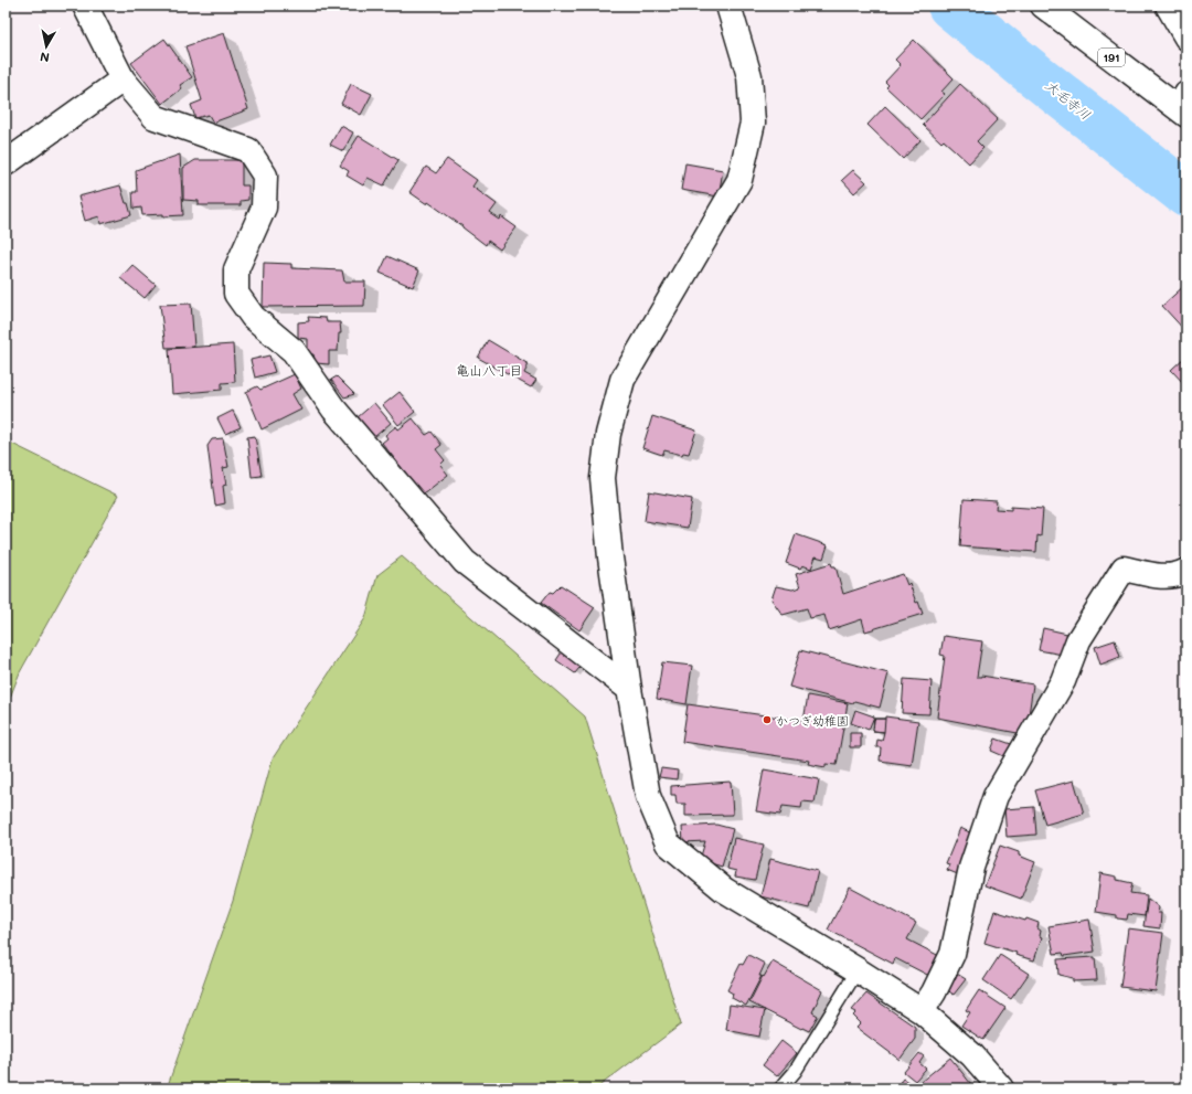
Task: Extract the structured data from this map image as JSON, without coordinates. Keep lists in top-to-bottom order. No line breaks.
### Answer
{"streets":{"main road":["191"]},"districts":["亀山八丁目"],"water":["大毛寺川"],"places":["かつぎ幼稚園"],"north":"bottom"}
